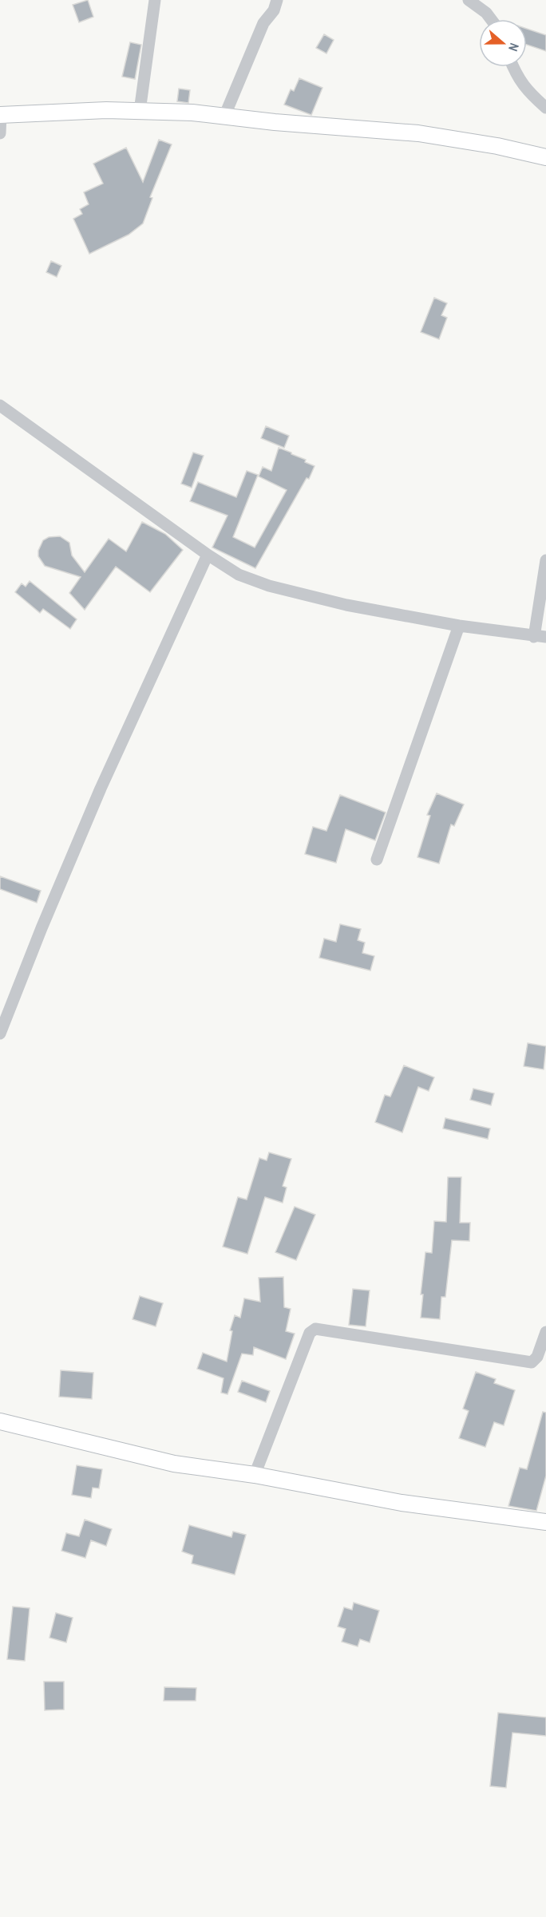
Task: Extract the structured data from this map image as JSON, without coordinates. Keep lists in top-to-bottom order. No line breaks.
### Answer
{"north":"right"}
